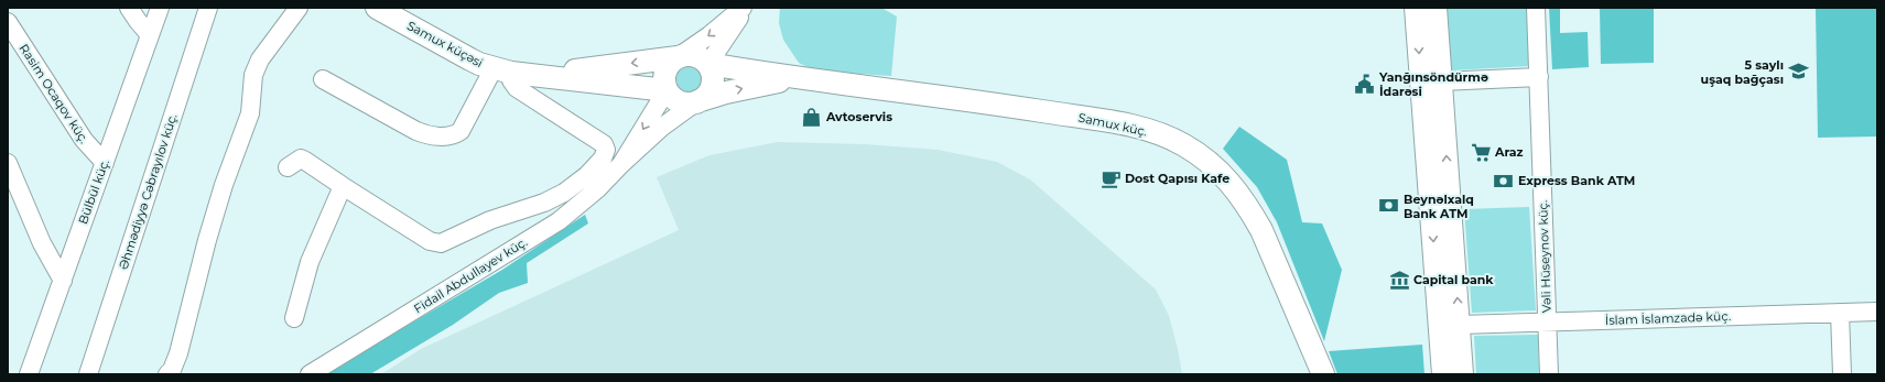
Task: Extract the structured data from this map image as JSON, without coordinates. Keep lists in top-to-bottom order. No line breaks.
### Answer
{"streets":{"main road":["Samux küçəsi","Samux küç."],"street":["Rasim Ocaqov küç.","Bülbül küç.","Əhmədiyyə Cəbrayılov küç.","Vəli Hüseynov küç.","Fidail Abdullayev küç.","İslam İslamzadə küç."]},"crossings":[["Rasim Ocaqov küç.","Bülbül küç."],["Vəli Hüseynov küç.","İslam İslamzadə küç."]],"places":{"school or university":["5 saylı uşaq bağçası"],"public building":["Yanğınsöndürmə İdarəsi"],"shop":["Avtoservis"],"supermarket":["Araz"],"cafe":["Dost Qapısı Kafe"],"bank":["Express Bank ATM","Beynəlxalq Bank ATM"],"museum":["Capital bank"]}}
